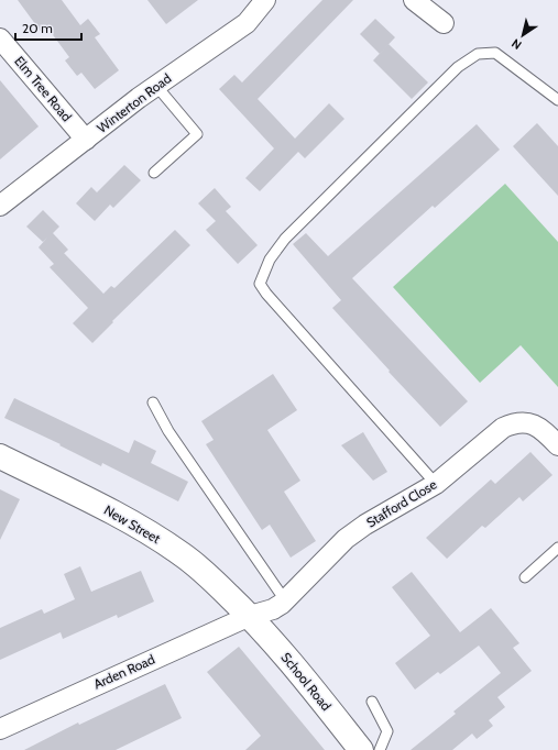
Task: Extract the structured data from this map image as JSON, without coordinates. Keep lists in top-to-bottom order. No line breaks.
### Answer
{"streets":{"main road":["New Street","School Road"],"street":["Elm Tree Road","Winterton Road","Stafford Close","Arden Road"]},"crossings":[["Elm Tree Road","Winterton Road"],["Stafford Close","New Street"],["Stafford Close","Arden Road"],["Stafford Close","School Road"],["New Street","Arden Road"],["New Street","School Road"],["Arden Road","School Road"]],"scale_bar":"20 m","north":"bottom left"}
